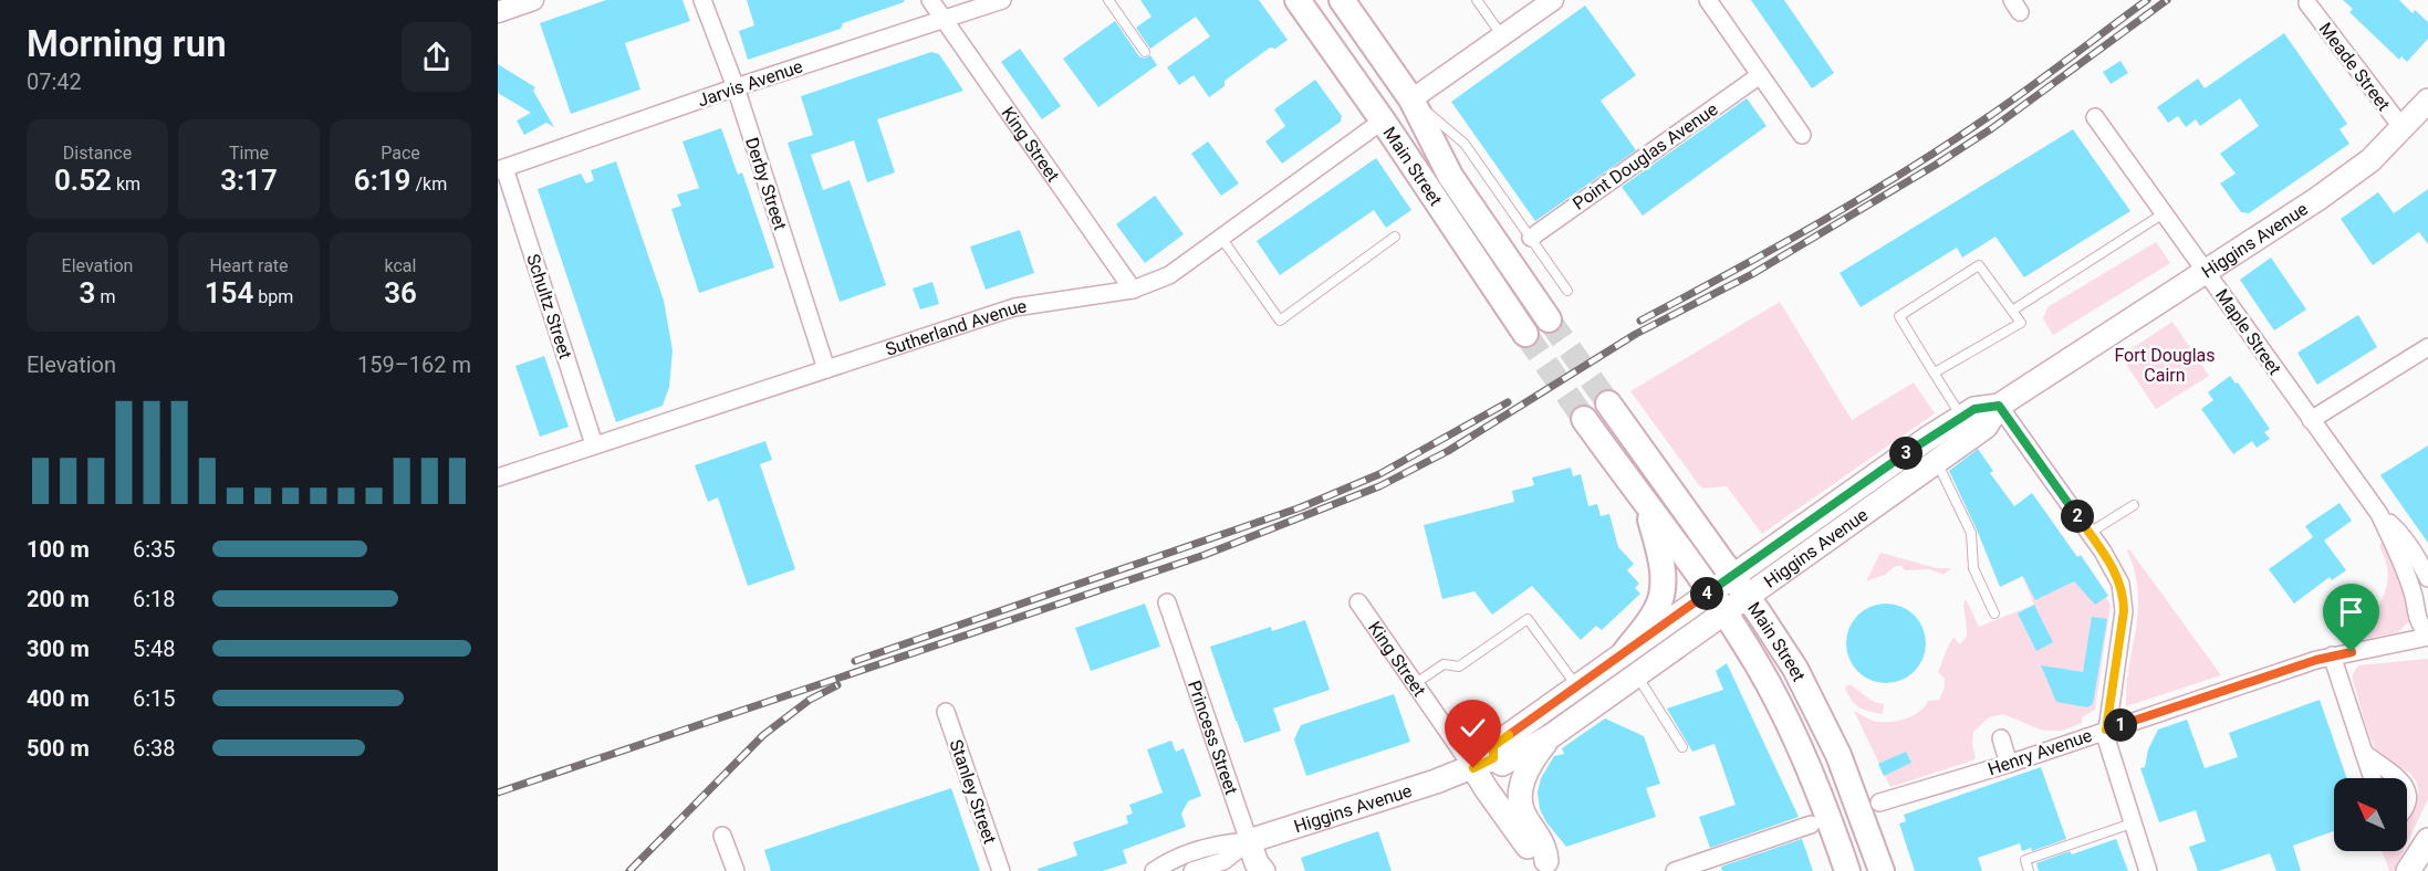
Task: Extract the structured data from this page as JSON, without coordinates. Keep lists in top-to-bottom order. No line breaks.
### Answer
{"streets":{"main road":["King Street","Main Street","Higgins Avenue","Princess Street"],"street":["Meade Street","Jarvis Avenue","Point Douglas Avenue","Derby Street","Schultz Street","Sutherland Avenue","Maple Street","Henry Avenue","Stanley Street"]},"crossings":[["Meade Street","Higgins Avenue"],["Jarvis Avenue","King Street"],["Jarvis Avenue","Derby Street"],["Jarvis Avenue","Schultz Street"],["King Street","Higgins Avenue"],["King Street","Sutherland Avenue"],["Main Street","Higgins Avenue"],["Main Street","Sutherland Avenue"],["Derby Street","Sutherland Avenue"],["Higgins Avenue","Maple Street"],["Higgins Avenue","Princess Street"],["Schultz Street","Sutherland Avenue"],["Maple Street","Henry Avenue"]],"parks":["Fort Douglas Cairn"],"north":"top left","page":{"heading":["Morning run","07:42"],"stats":[["Distance","0.52 km"],["Time","3:17"],["Pace","6:19 /km"],["Elevation","3 m"],["Heart rate","154 bpm"],["kcal","36"]],"chart":["Elevation","159–162 m"],"pins":["3","2","4","1"],"list":[{"name":"100 m","note":"6:35"},{"name":"200 m","note":"6:18"},{"name":"300 m","note":"5:48"},{"name":"400 m","note":"6:15"},{"name":"500 m","note":"6:38"}]}}
